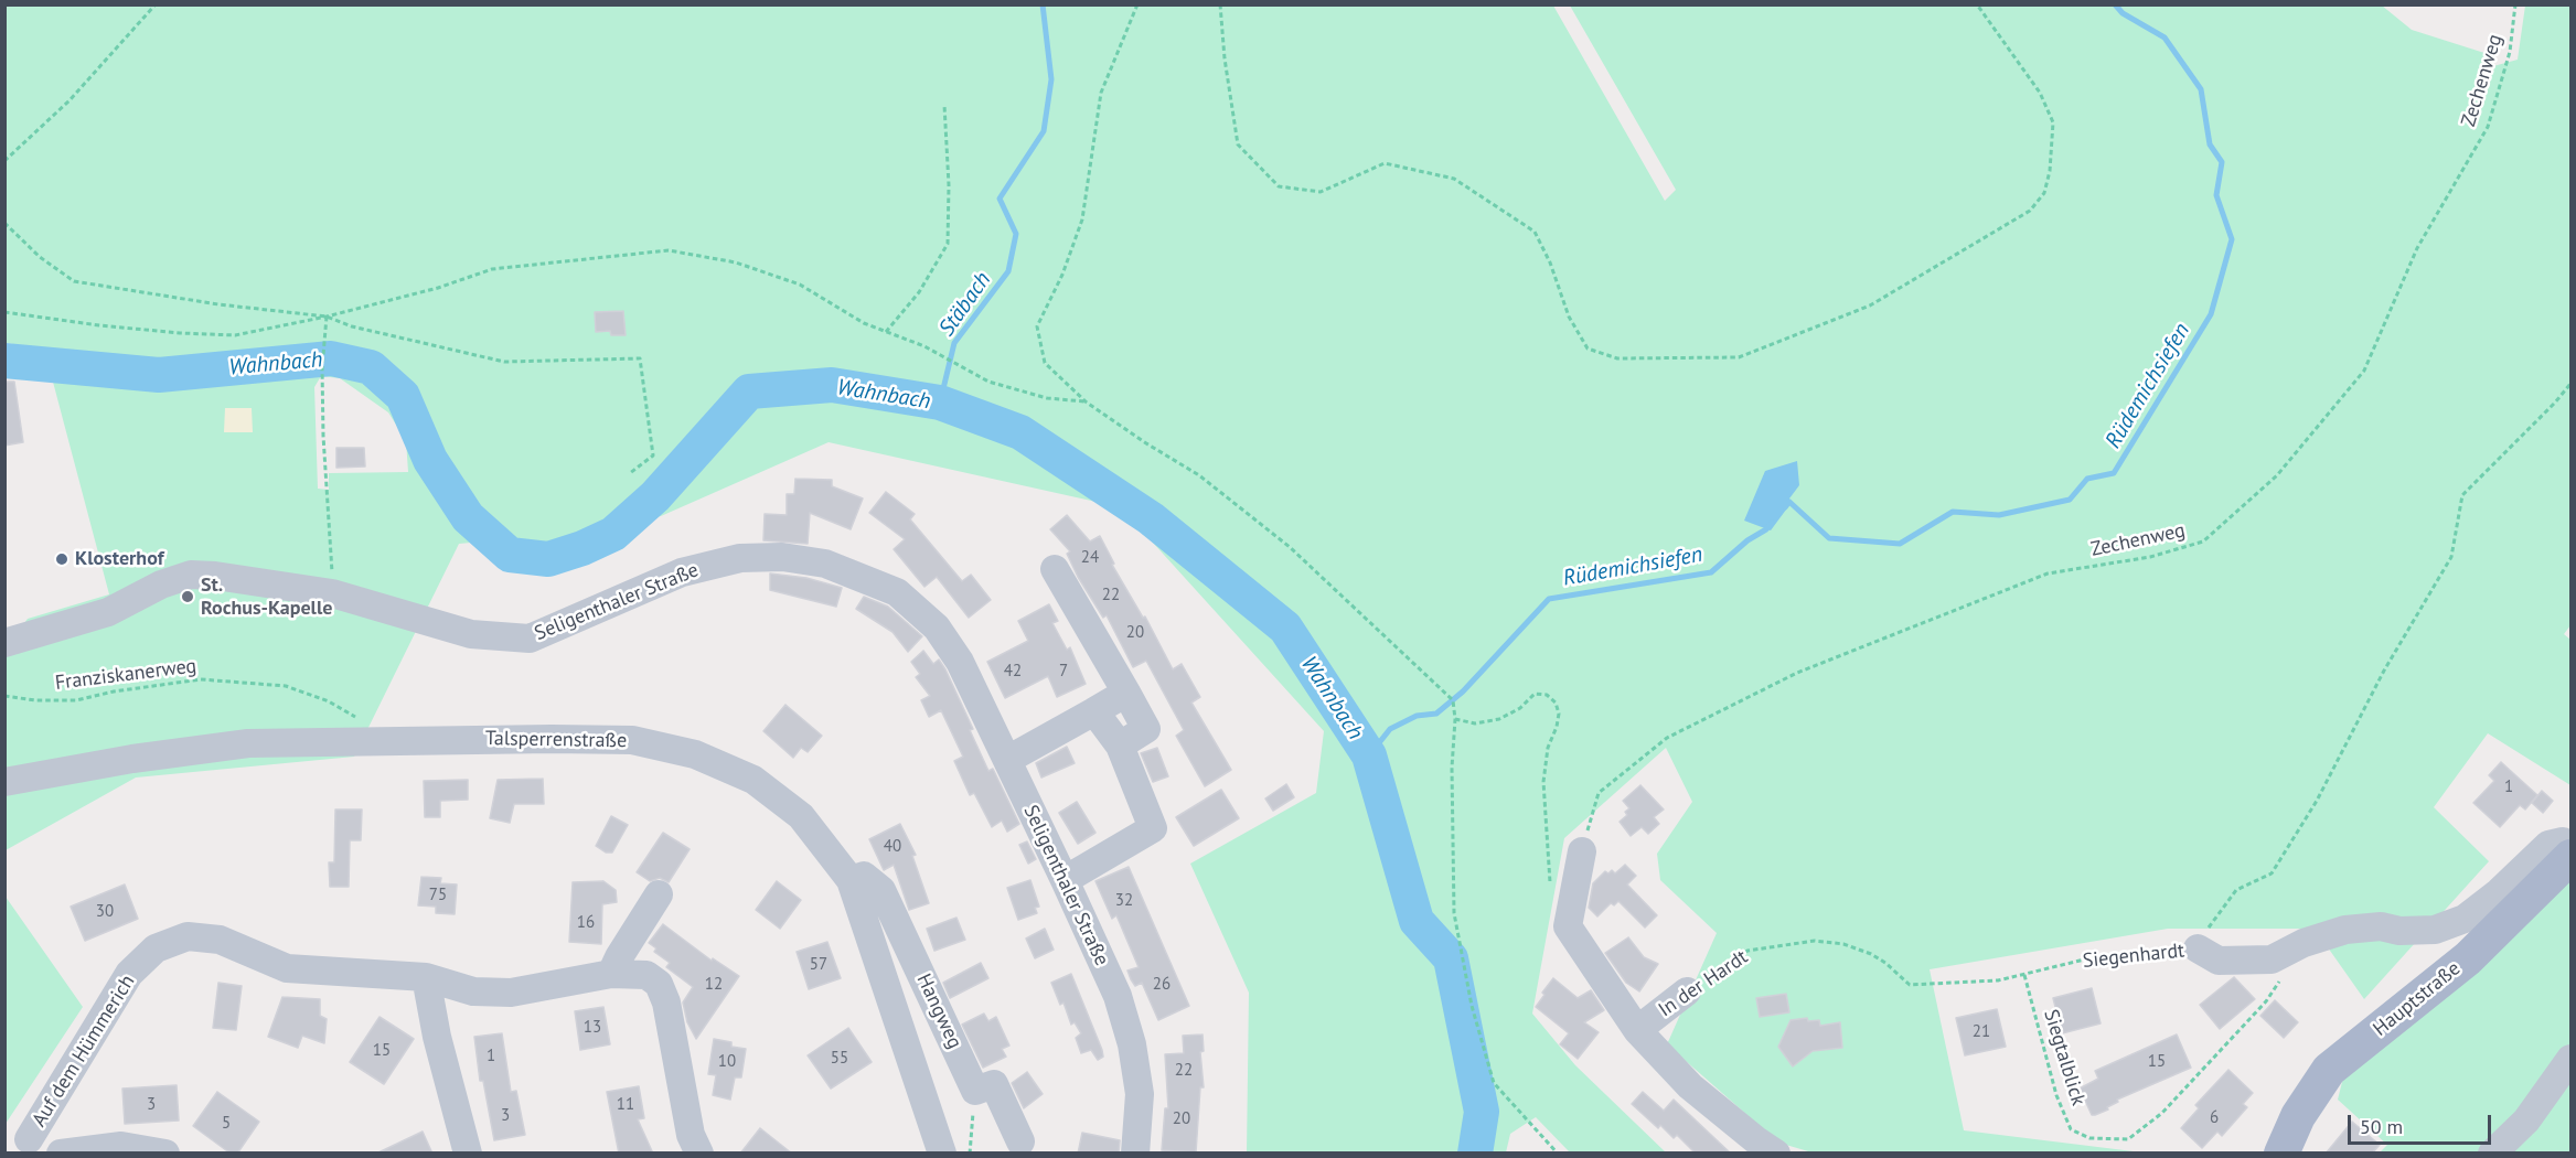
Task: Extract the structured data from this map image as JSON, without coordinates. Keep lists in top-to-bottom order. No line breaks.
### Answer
{"streets":{"main road":["Hauptstraße"],"street":["Seligenthaler Straße","Talsperrenstraße","Siegenhardt","In der Hardt","Hangweg","Auf dem Hümmerich"],"path":["Zechenweg","Franziskanerweg","Siegtalblick"]},"crossings":[["Talsperrenstraße","Hangweg"],["Siegenhardt","In der Hardt"],["Siegenhardt","Siegtalblick"]],"water":["Stäbach","Wahnbach","Rüdemichsiefen"],"places":["Klosterhof","St. Rochus-Kapelle"],"house_numbers":["24","22","20","42","7","1","40","75","32","30","16","57","12","26","13","21","15","1","55","10","15","22","3","11","3","6","20","5"],"scale_bar":"50 m"}
